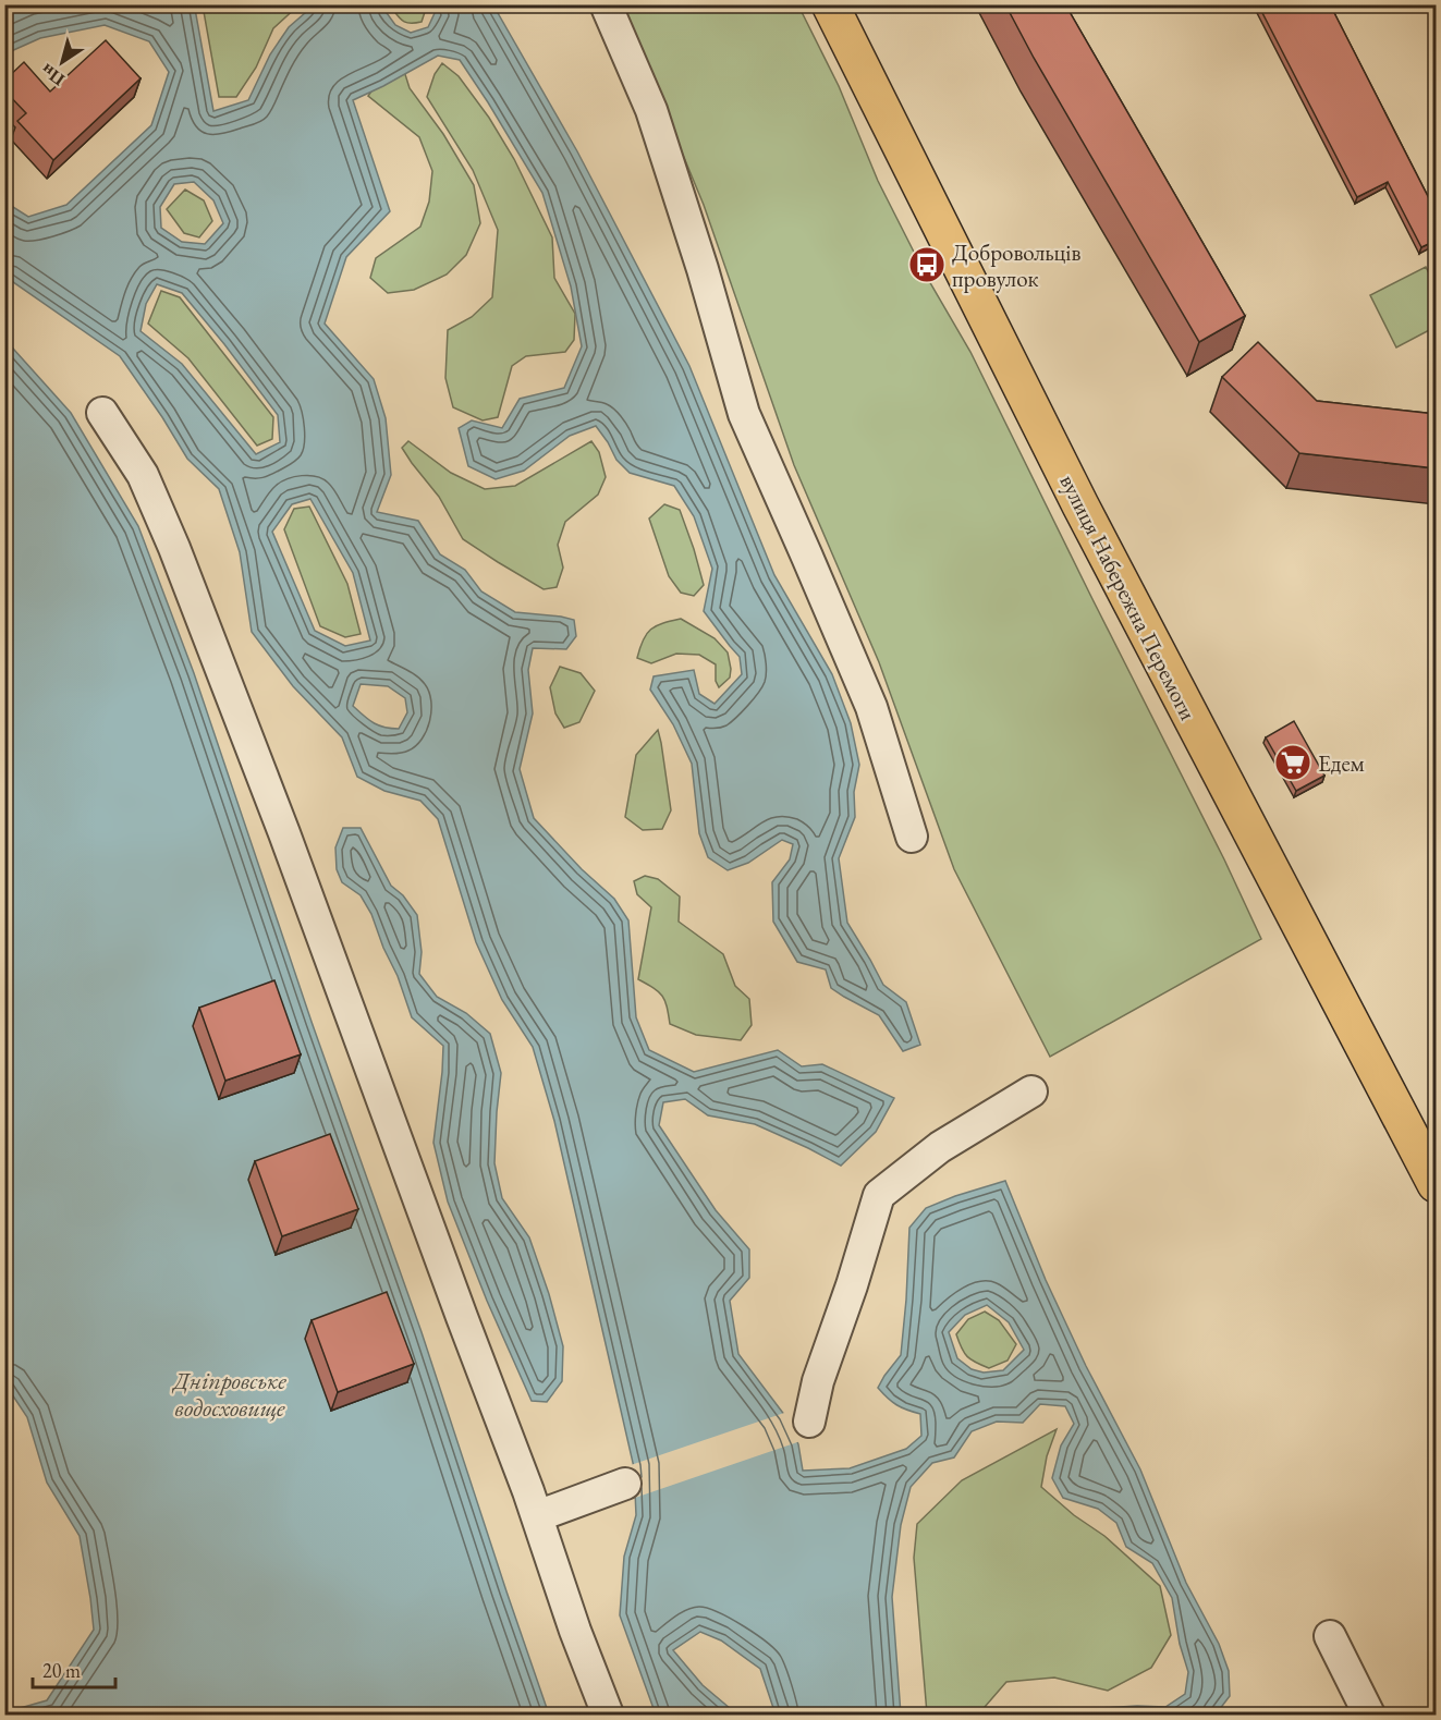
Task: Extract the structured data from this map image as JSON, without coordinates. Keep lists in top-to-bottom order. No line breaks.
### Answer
{"streets":{"main road":["вулиця Набережна Перемоги"]},"water":["Дніпровське водосховище"],"places":{"bus stop":["Добровольців провулок"],"supermarket":["Едем"]},"scale_bar":"20 m","north":"bottom left"}
